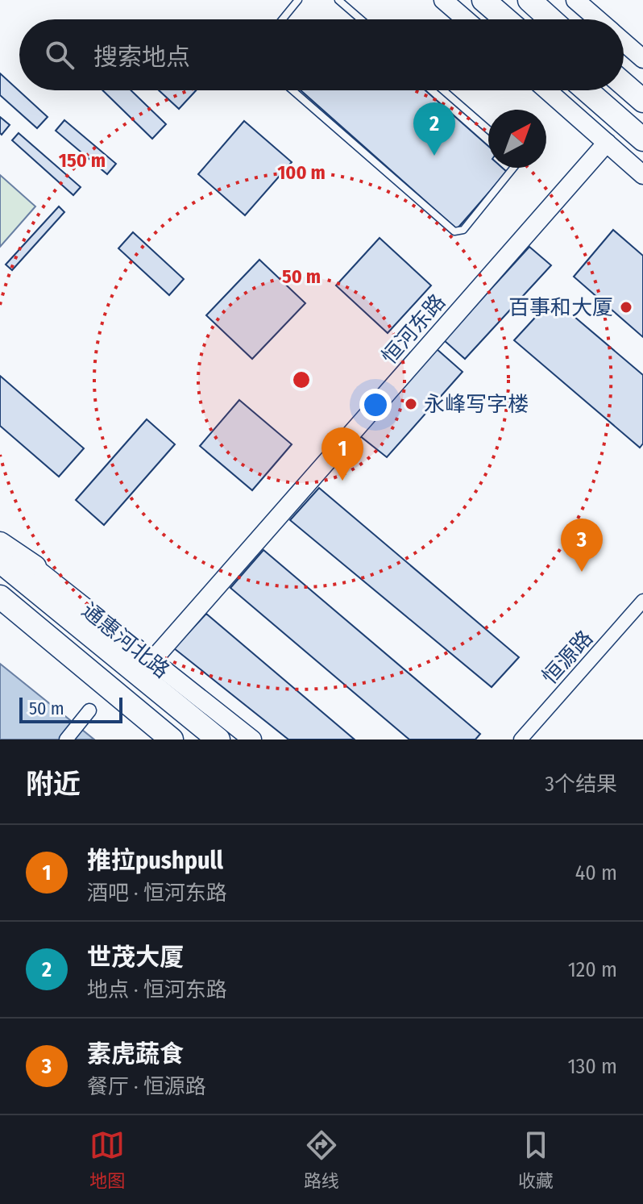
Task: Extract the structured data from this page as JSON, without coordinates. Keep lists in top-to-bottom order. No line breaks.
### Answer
{"streets":{"highway":["通惠河北路"],"street":["恒河东路","恒源路"]},"crossings":[["恒河东路","通惠河北路"]],"places":["百事和大厦","永峰写字楼"],"scale_bar":"50 m","north":"top right","page":{"search":"搜索地点","pins":["2","1","3"],"scale":"50 m","heading":["附近","3个结果"],"list":[{"mark":"1","name":"推拉pushpull","note":"酒吧 · 恒河东路","value":"40 m"},{"mark":"2","name":"世茂大厦","note":"地点 · 恒河东路","value":"120 m"},{"mark":"3","name":"素虎蔬食","note":"餐厅 · 恒源路","value":"130 m"}],"nav":["地图","路线","收藏"]},"rings":["150 m","100 m","50 m"]}
